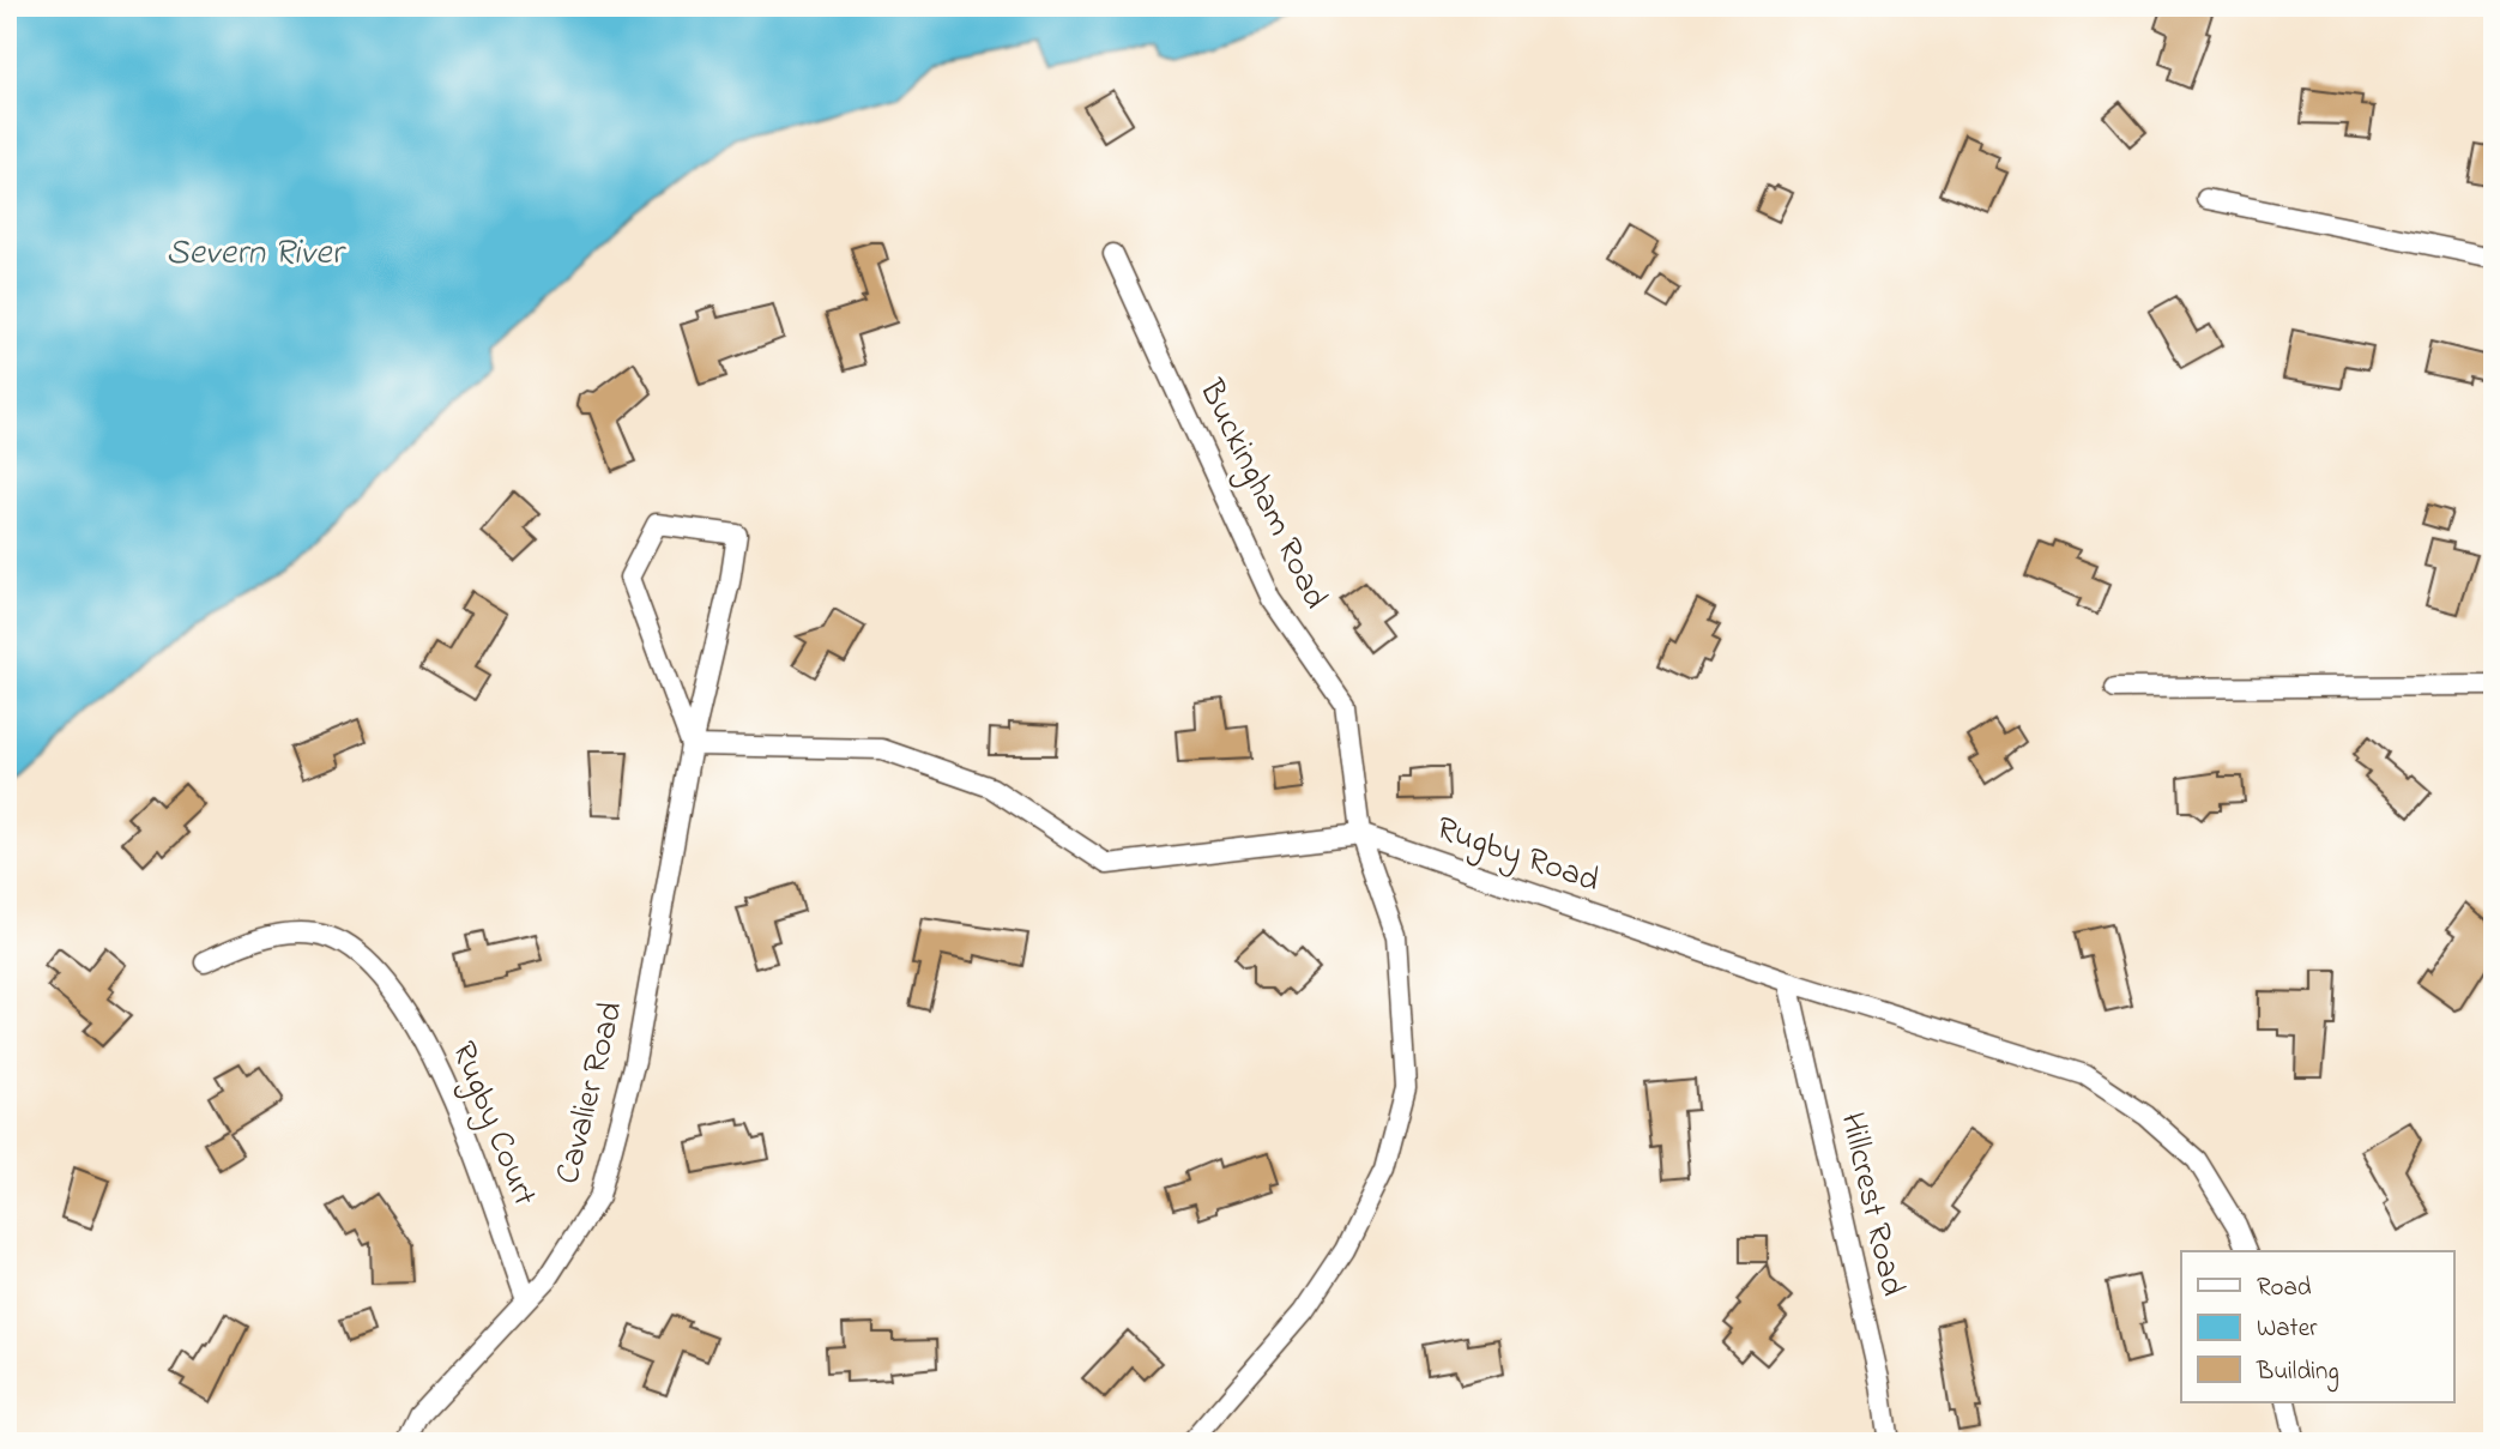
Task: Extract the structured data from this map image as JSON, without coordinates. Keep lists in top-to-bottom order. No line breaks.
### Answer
{"streets":{"street":["Buckingham Road","Rugby Road","Cavalier Road","Rugby Court","Hillcrest Road"]},"crossings":[["Buckingham Road","Rugby Road"],["Rugby Road","Cavalier Road"],["Rugby Road","Hillcrest Road"],["Cavalier Road","Rugby Court"]],"water":["Severn River"],"legend":["Road","Water","Building"]}
